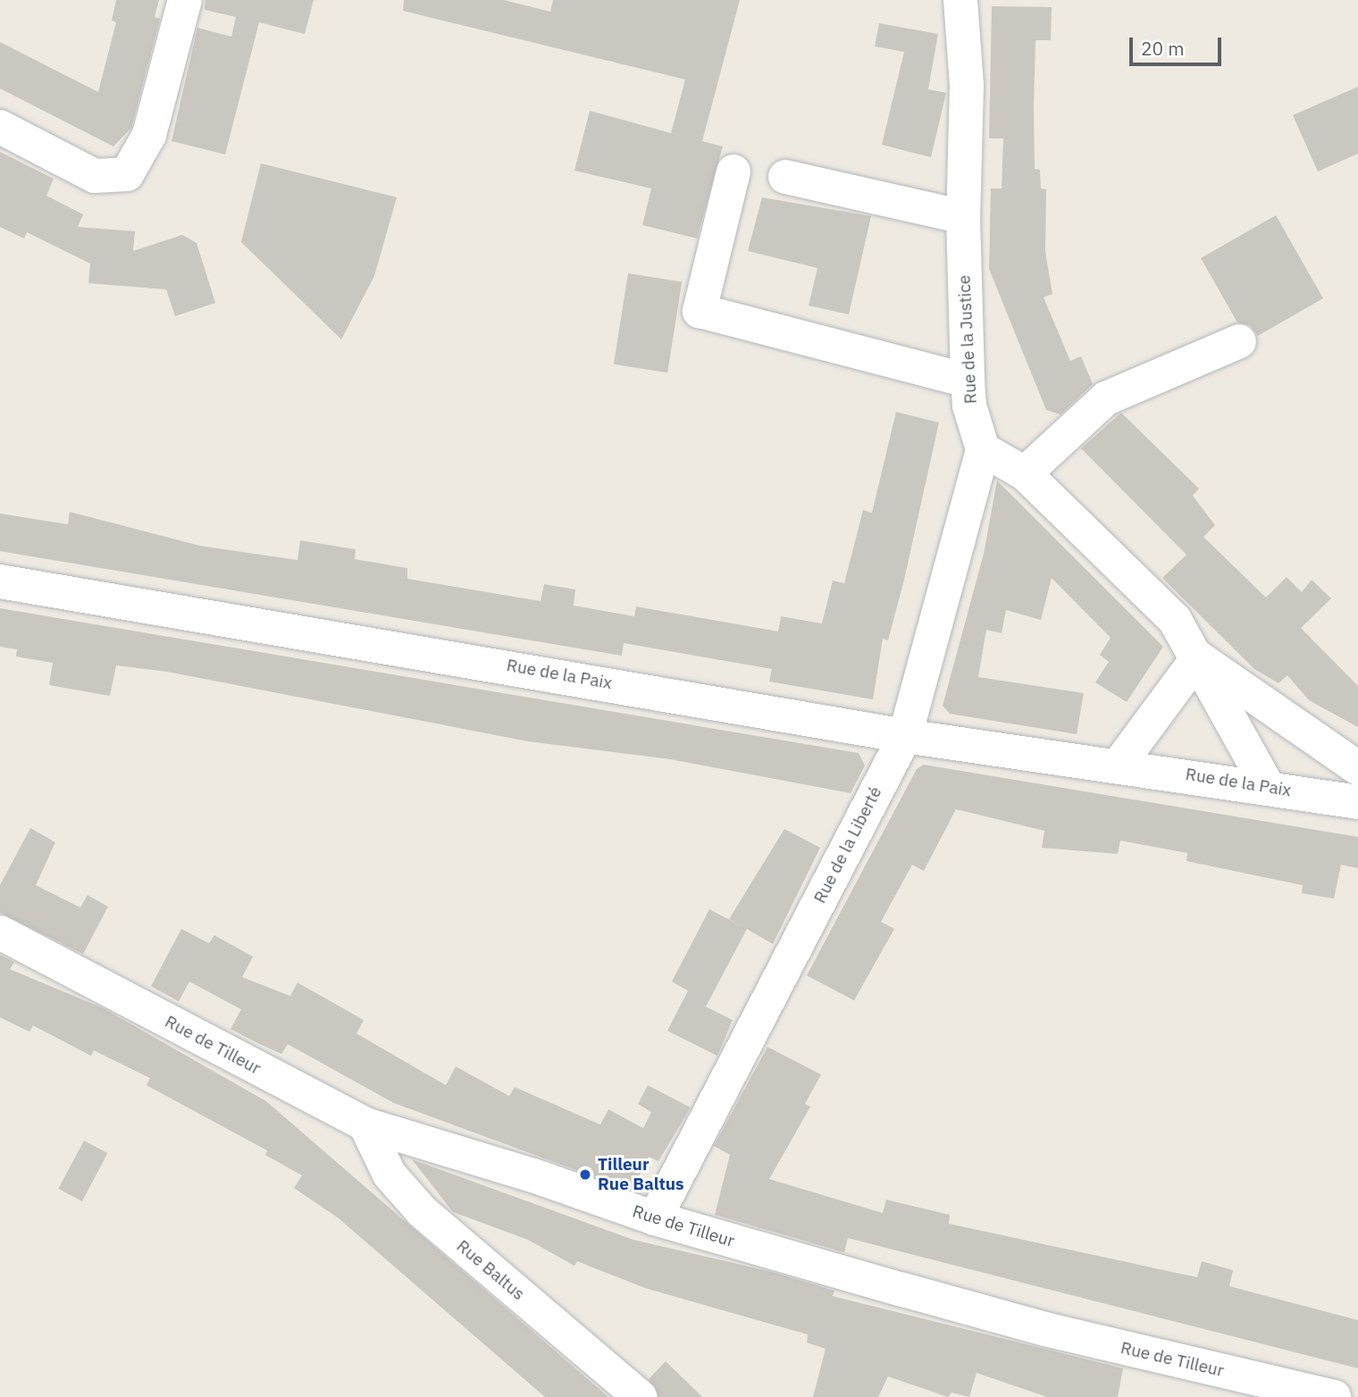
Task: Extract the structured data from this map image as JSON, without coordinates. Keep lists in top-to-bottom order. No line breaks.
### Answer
{"streets":{"street":["Rue de la Justice","Rue de la Paix","Rue de la Liberté","Rue de Tilleur","Rue Baltus"]},"crossings":[["Rue de la Justice","Rue de la Liberté"],["Rue de la Paix","Rue de la Liberté"],["Rue de la Liberté","Rue de Tilleur"],["Rue de Tilleur","Rue Baltus"]],"places":["Tilleur Rue Baltus"],"scale_bar":"20 m"}
